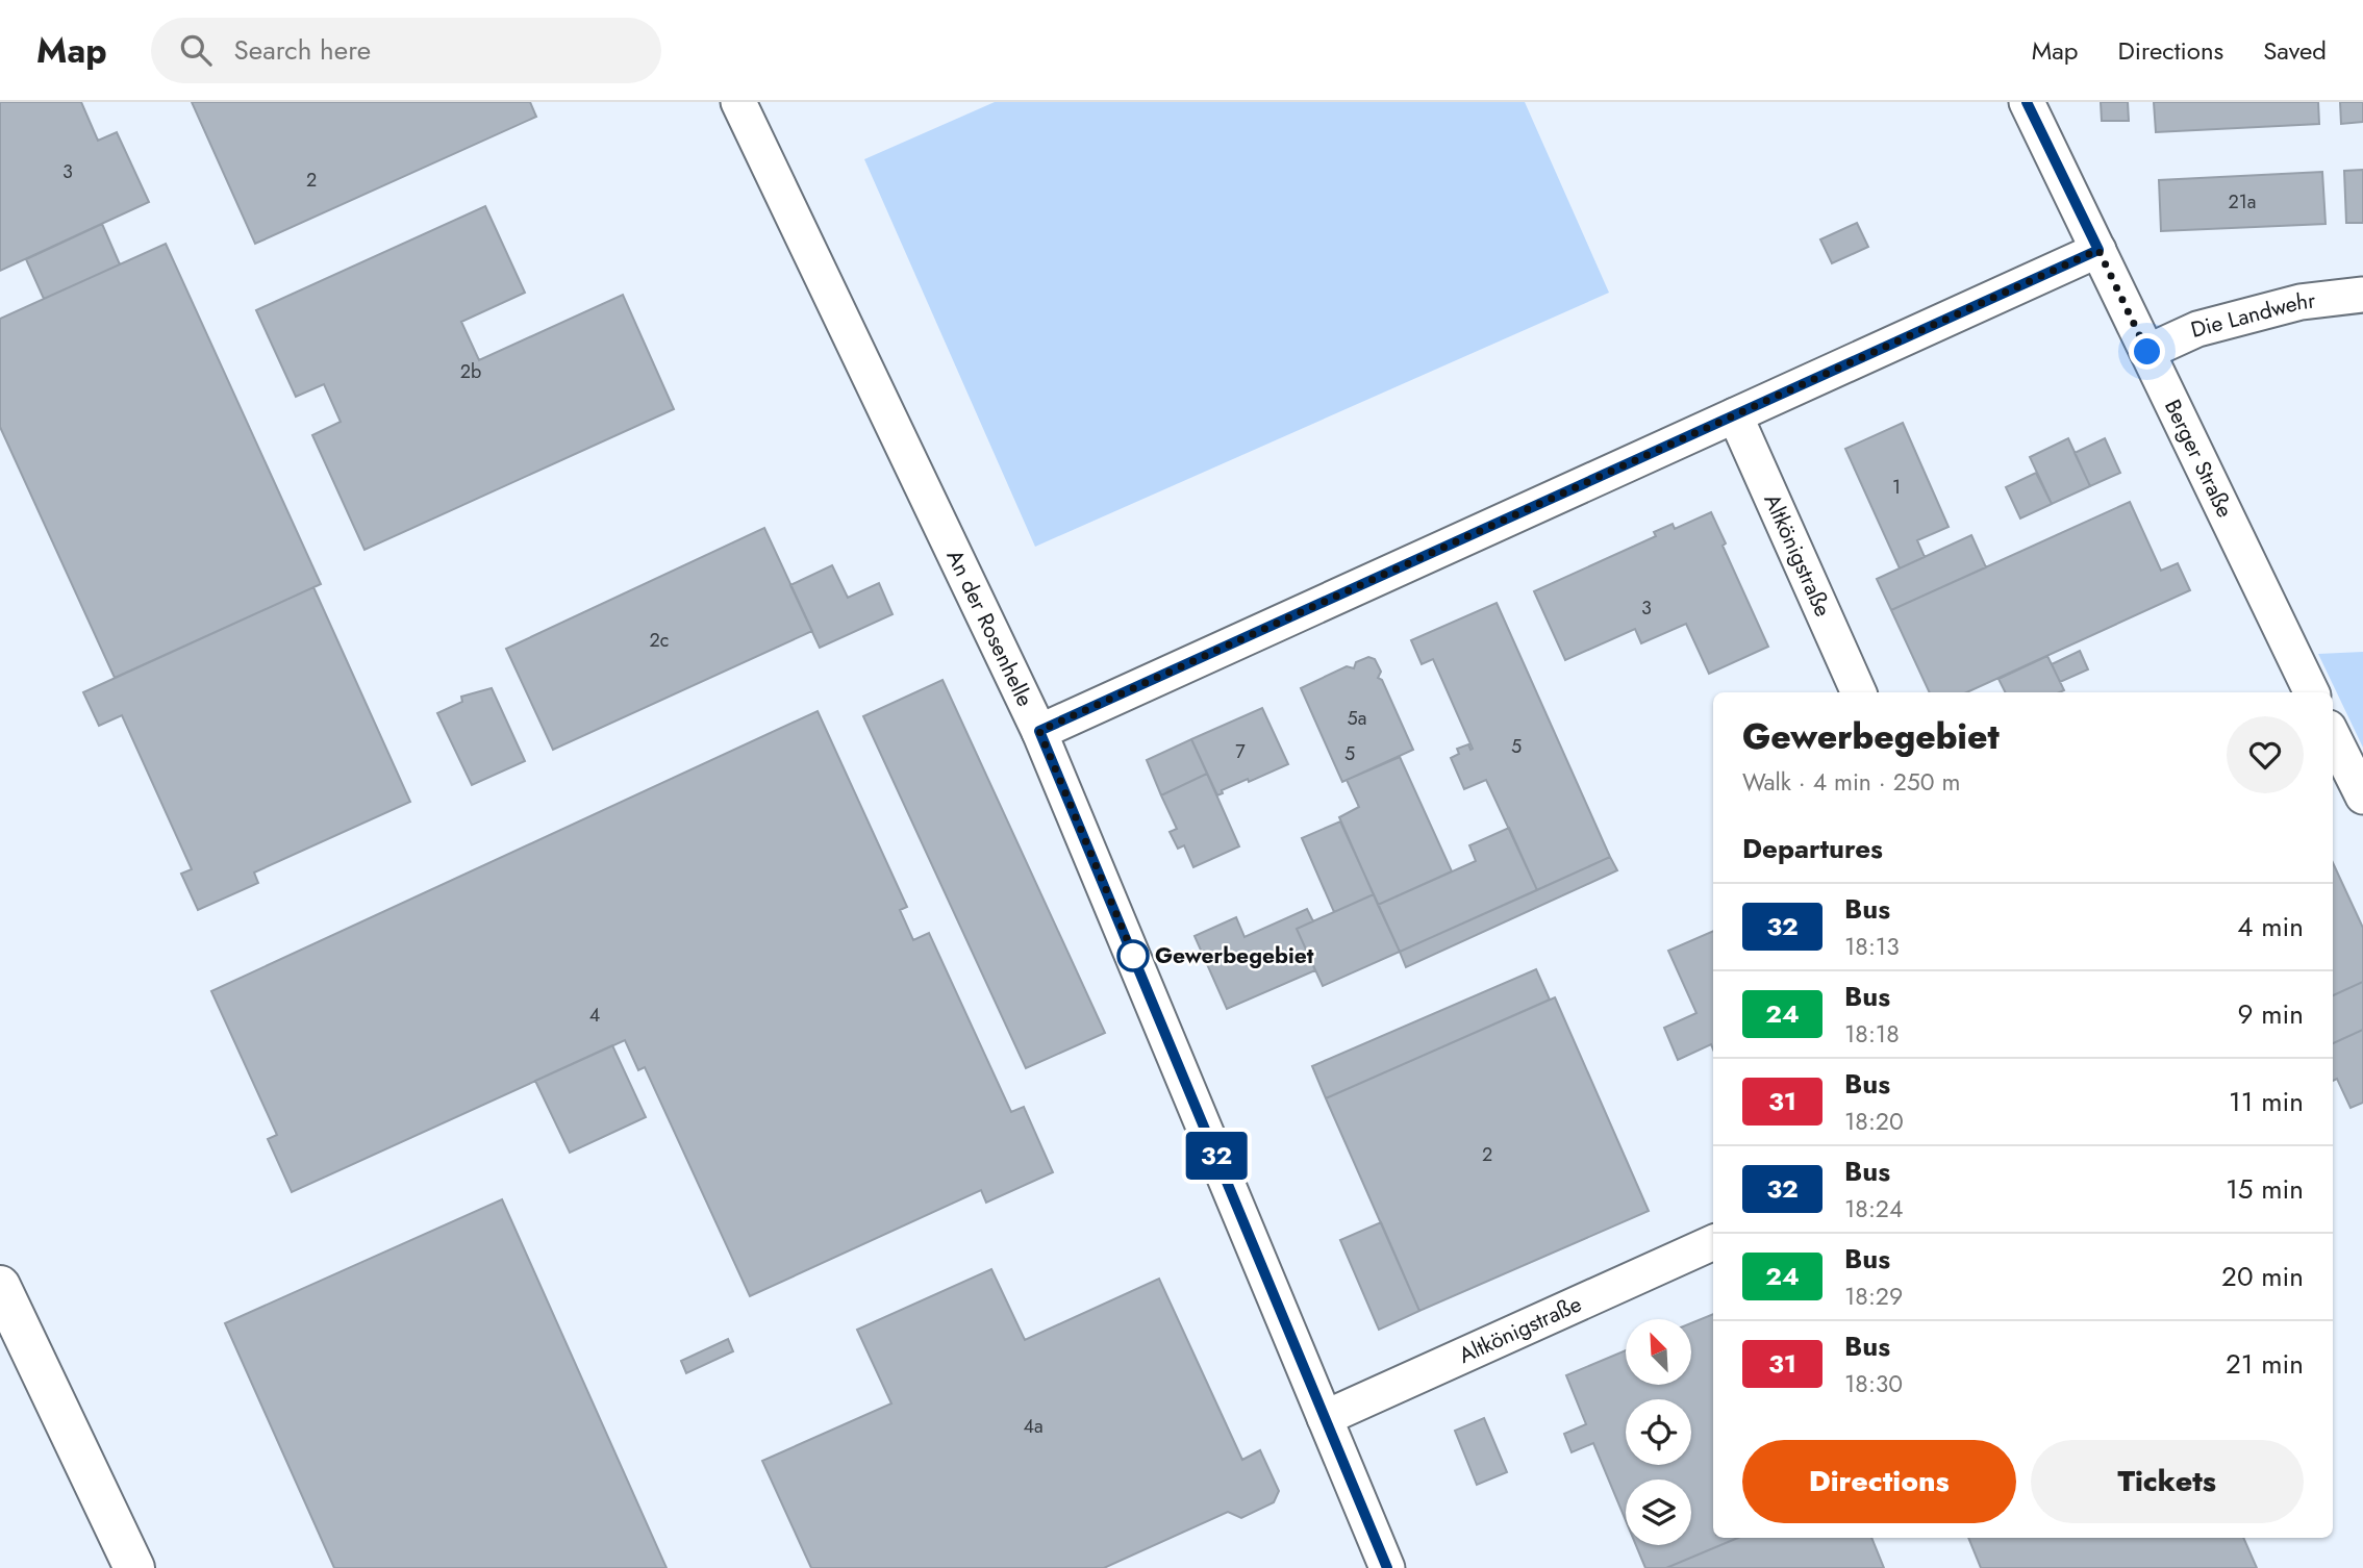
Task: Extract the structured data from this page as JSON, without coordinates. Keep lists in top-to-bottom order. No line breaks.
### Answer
{"streets":{"street":["Die Landwehr","Berger Straße","Altkönigstraße","An der Rosenhelle"]},"crossings":[["Die Landwehr","Berger Straße"],["Altkönigstraße","An der Rosenhelle"]],"places":["Gewerbegebiet"],"lines":["bus line 32"],"house_numbers":["3","2","21a","2b","1","3","2c","5a","5","7","5","4","2","4a"],"north":"top left","page":{"header":"Map","search":"Search here","nav":["Map","Directions","Saved"],"on_map":"32","heading":[["Gewerbegebiet","Walk · 4 min · 250 m"],"Departures"],"list":[{"mark":"32","name":"Bus","note":"18:13","value":"4 min"},{"mark":"24","name":"Bus","note":"18:18","value":"9 min"},{"mark":"31","name":"Bus","note":"18:20","value":"11 min"},{"mark":"32","name":"Bus","note":"18:24","value":"15 min"},{"mark":"24","name":"Bus","note":"18:29","value":"20 min"},{"mark":"31","name":"Bus","note":"18:30","value":"21 min"}],"buttons":["Directions","Tickets"]}}
